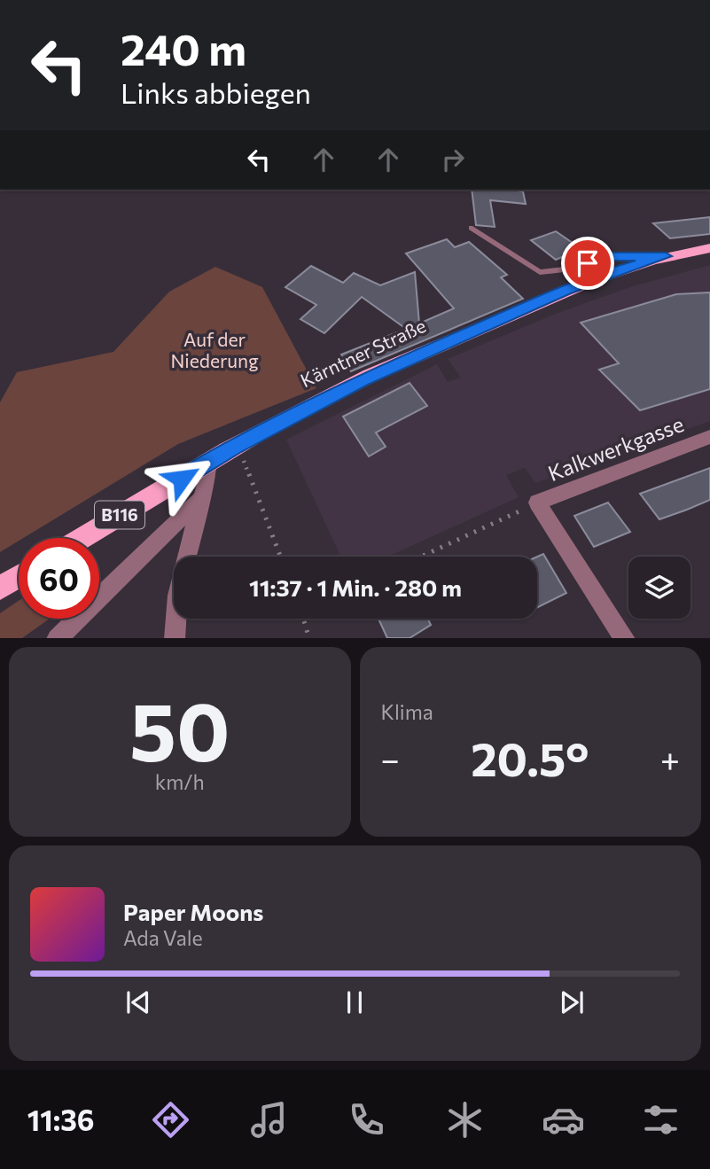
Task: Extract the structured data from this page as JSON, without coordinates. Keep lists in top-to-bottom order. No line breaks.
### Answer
{"streets":{"main road":["Kärntner Straße","B116"],"street":["Kalkwerkgasse"]},"parks":["Auf der Niederung"],"page":{"turn":["240 m","Links abbiegen"],"limit":"60","trip":"11:37 · 1 Min. · 280 m","tile":[["50","km/h"],"Klima"],"heat":["−","20.5°","+"],"song":["Paper Moons","Ada Vale"],"tabs":"11:36"}}
